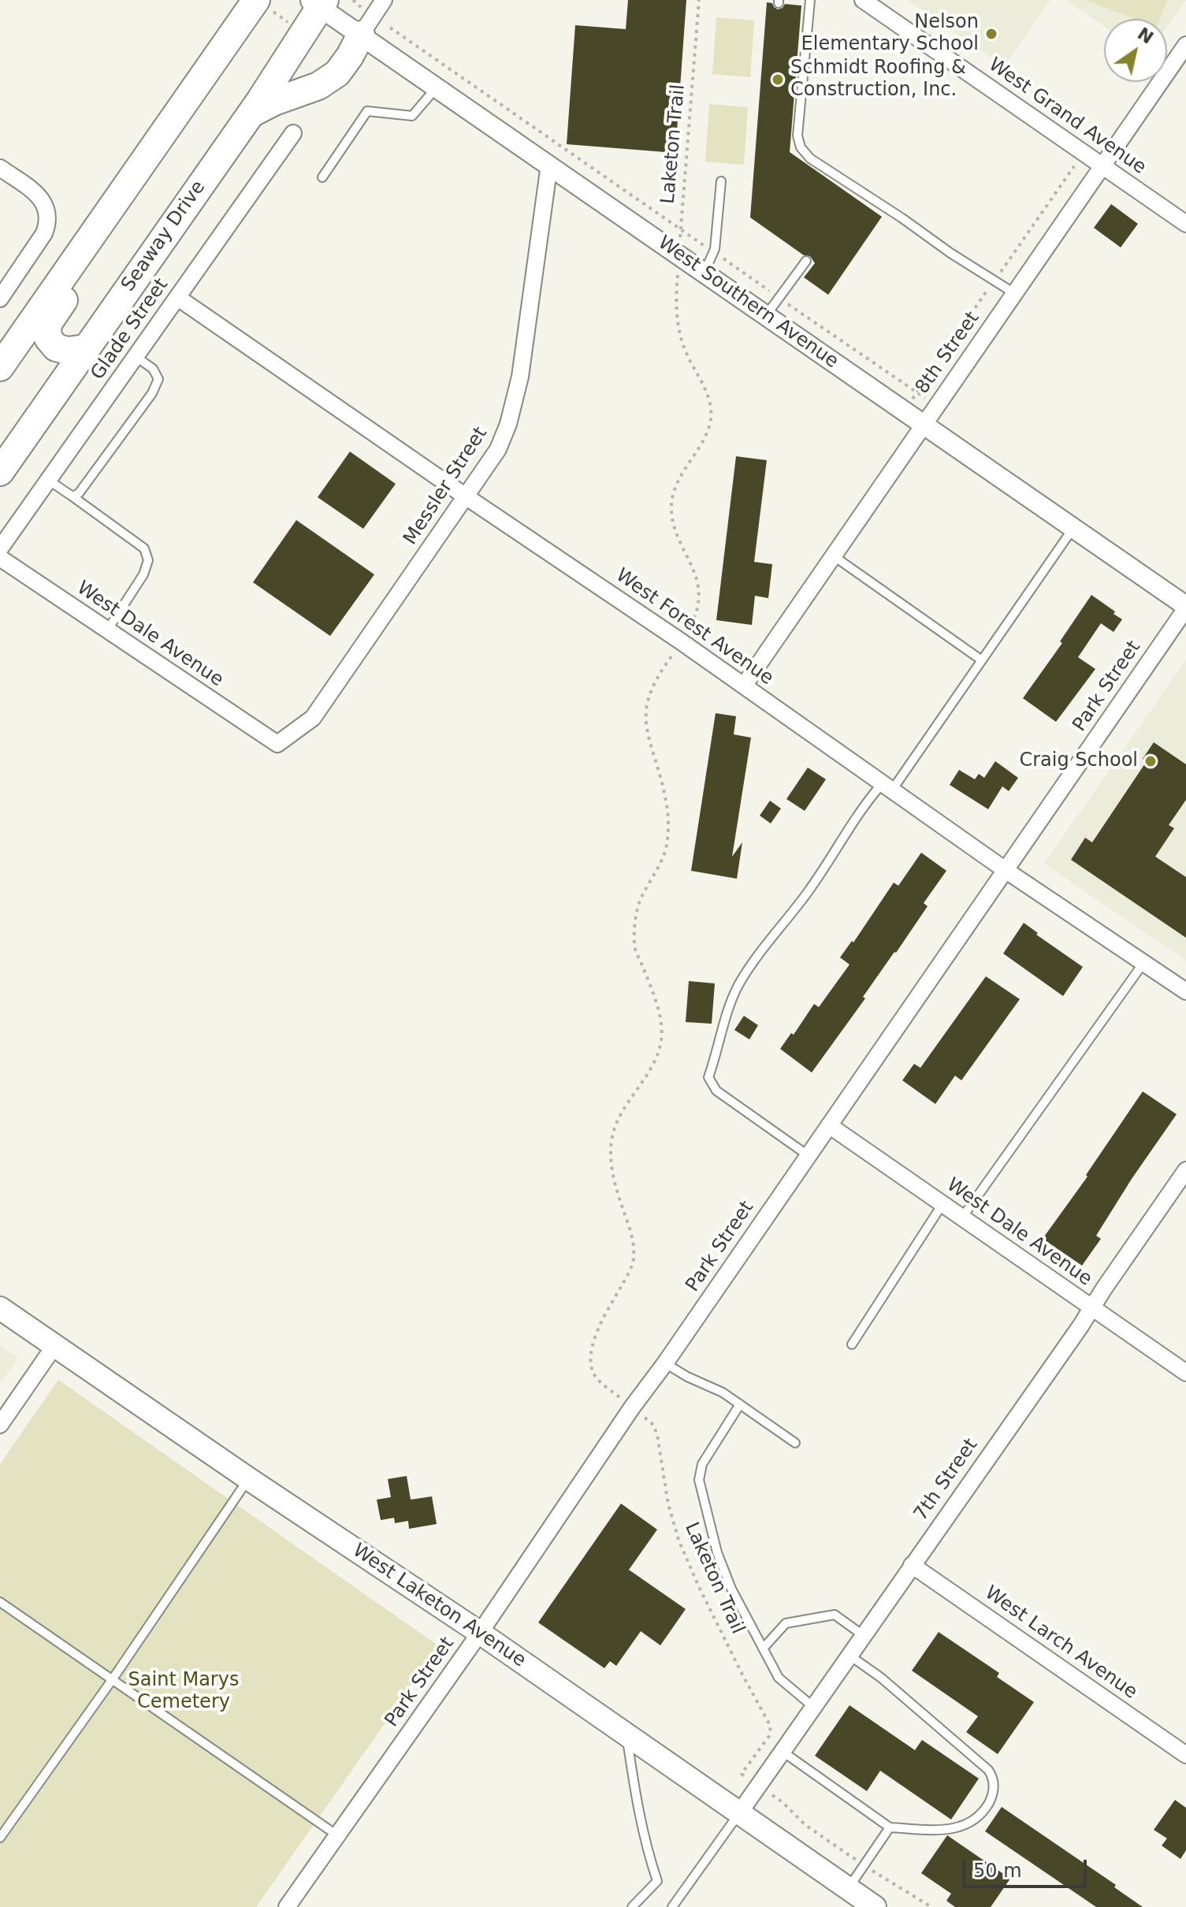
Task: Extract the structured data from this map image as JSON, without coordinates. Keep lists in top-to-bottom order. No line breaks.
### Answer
{"streets":{"highway":["Seaway Drive"],"main road":["West Laketon Avenue"],"street":["West Grand Avenue","West Southern Avenue","Glade Street","8th Street","Messler Street","West Forest Avenue","West Dale Avenue","Park Street","7th Street","West Larch Avenue"],"path":["Laketon Trail"]},"crossings":[["West Grand Avenue","8th Street"],["Laketon Trail","West Southern Avenue"],["Laketon Trail","West Forest Avenue"],["Laketon Trail","Park Street"],["Laketon Trail","7th Street"],["Seaway Drive","West Southern Avenue"],["West Southern Avenue","8th Street"],["West Southern Avenue","Messler Street"],["West Southern Avenue","Park Street"],["Glade Street","West Forest Avenue"],["8th Street","West Forest Avenue"],["Messler Street","West Forest Avenue"],["Messler Street","West Dale Avenue"],["West Forest Avenue","Park Street"],["West Dale Avenue","Park Street"],["West Dale Avenue","7th Street"],["Park Street","West Laketon Avenue"],["7th Street","West Laketon Avenue"],["7th Street","West Larch Avenue"]],"parks":["Saint Marys Cemetery"],"places":["Nelson Elementary School","Schmidt Roofing & Construction, Inc.","Craig School"],"scale_bar":"50 m","north":"top right"}
